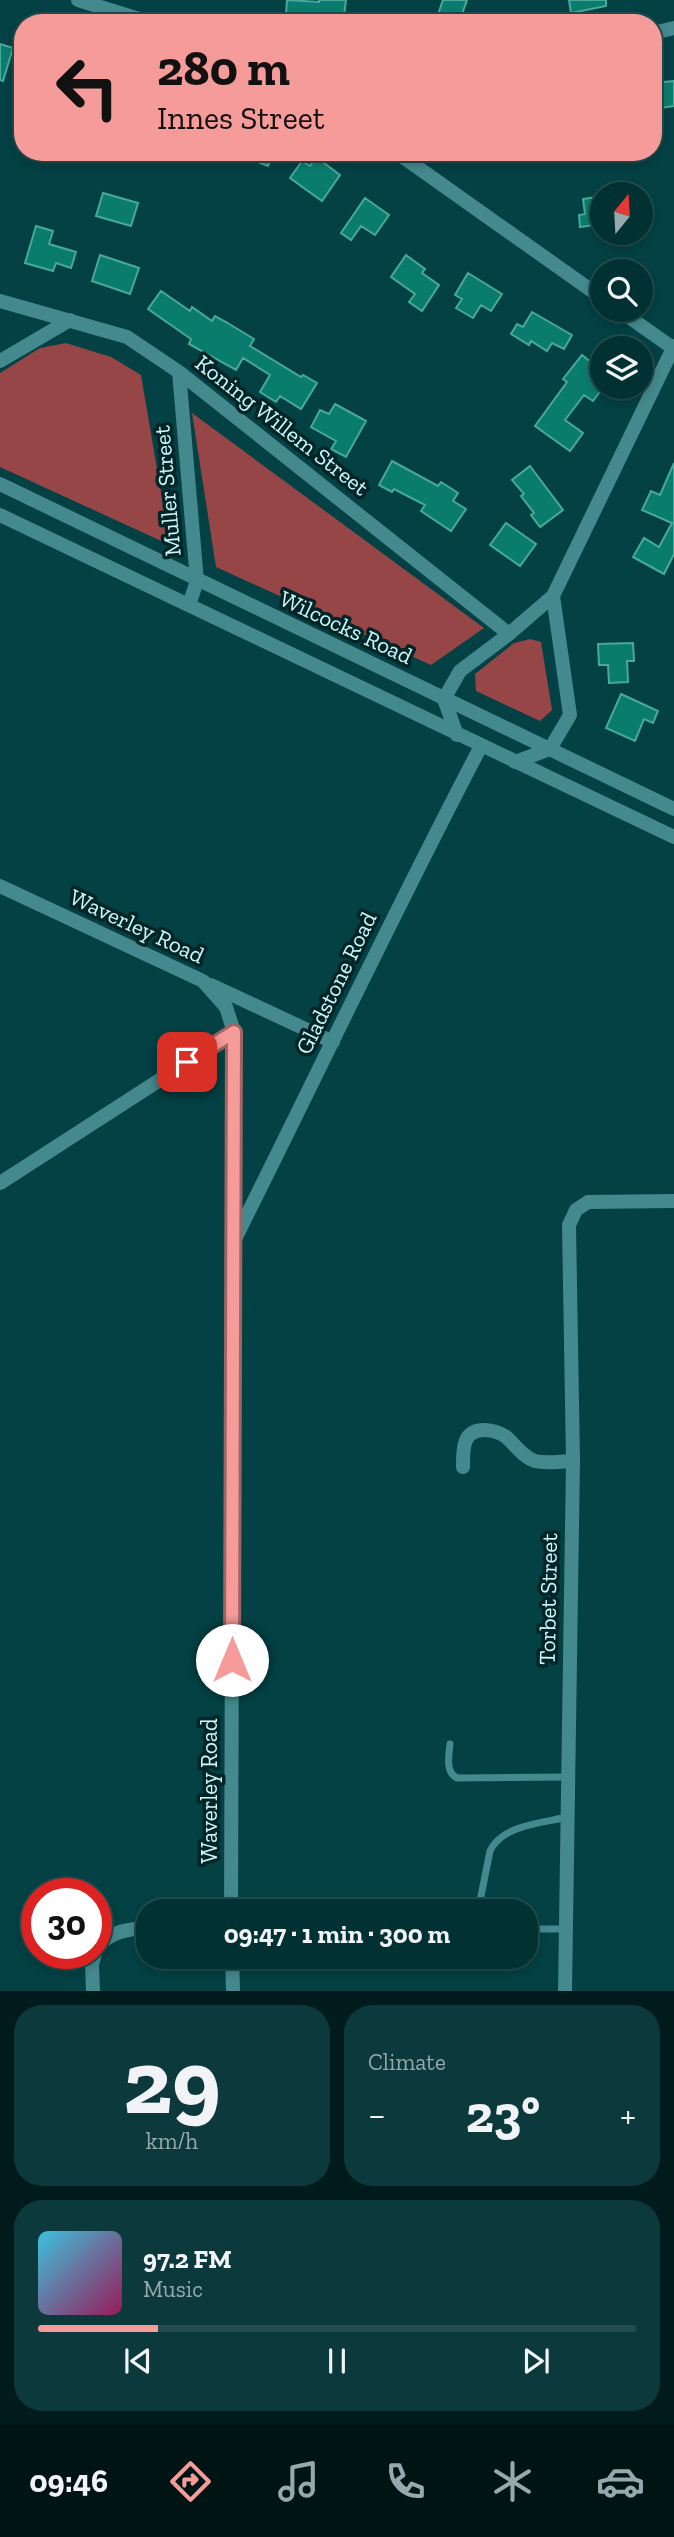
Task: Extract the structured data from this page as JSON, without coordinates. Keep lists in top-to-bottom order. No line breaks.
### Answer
{"streets":{"street":["Koning Willem Street","Muller Street","Wilcocks Road","Waverley Road","Gladstone Road","Torbet Street"]},"crossings":[["Koning Willem Street","Muller Street"],["Muller Street","Wilcocks Road"],["Wilcocks Road","Gladstone Road"],["Waverley Road","Gladstone Road"]],"north":"top","page":{"turn":["280 m","Innes Street"],"limit":"30","trip":"09:47 · 1 min · 300 m","tile":[["29","km/h"],"Climate"],"heat":["−","23°","+"],"song":["97.2 FM","Music"],"tabs":"09:46"}}
